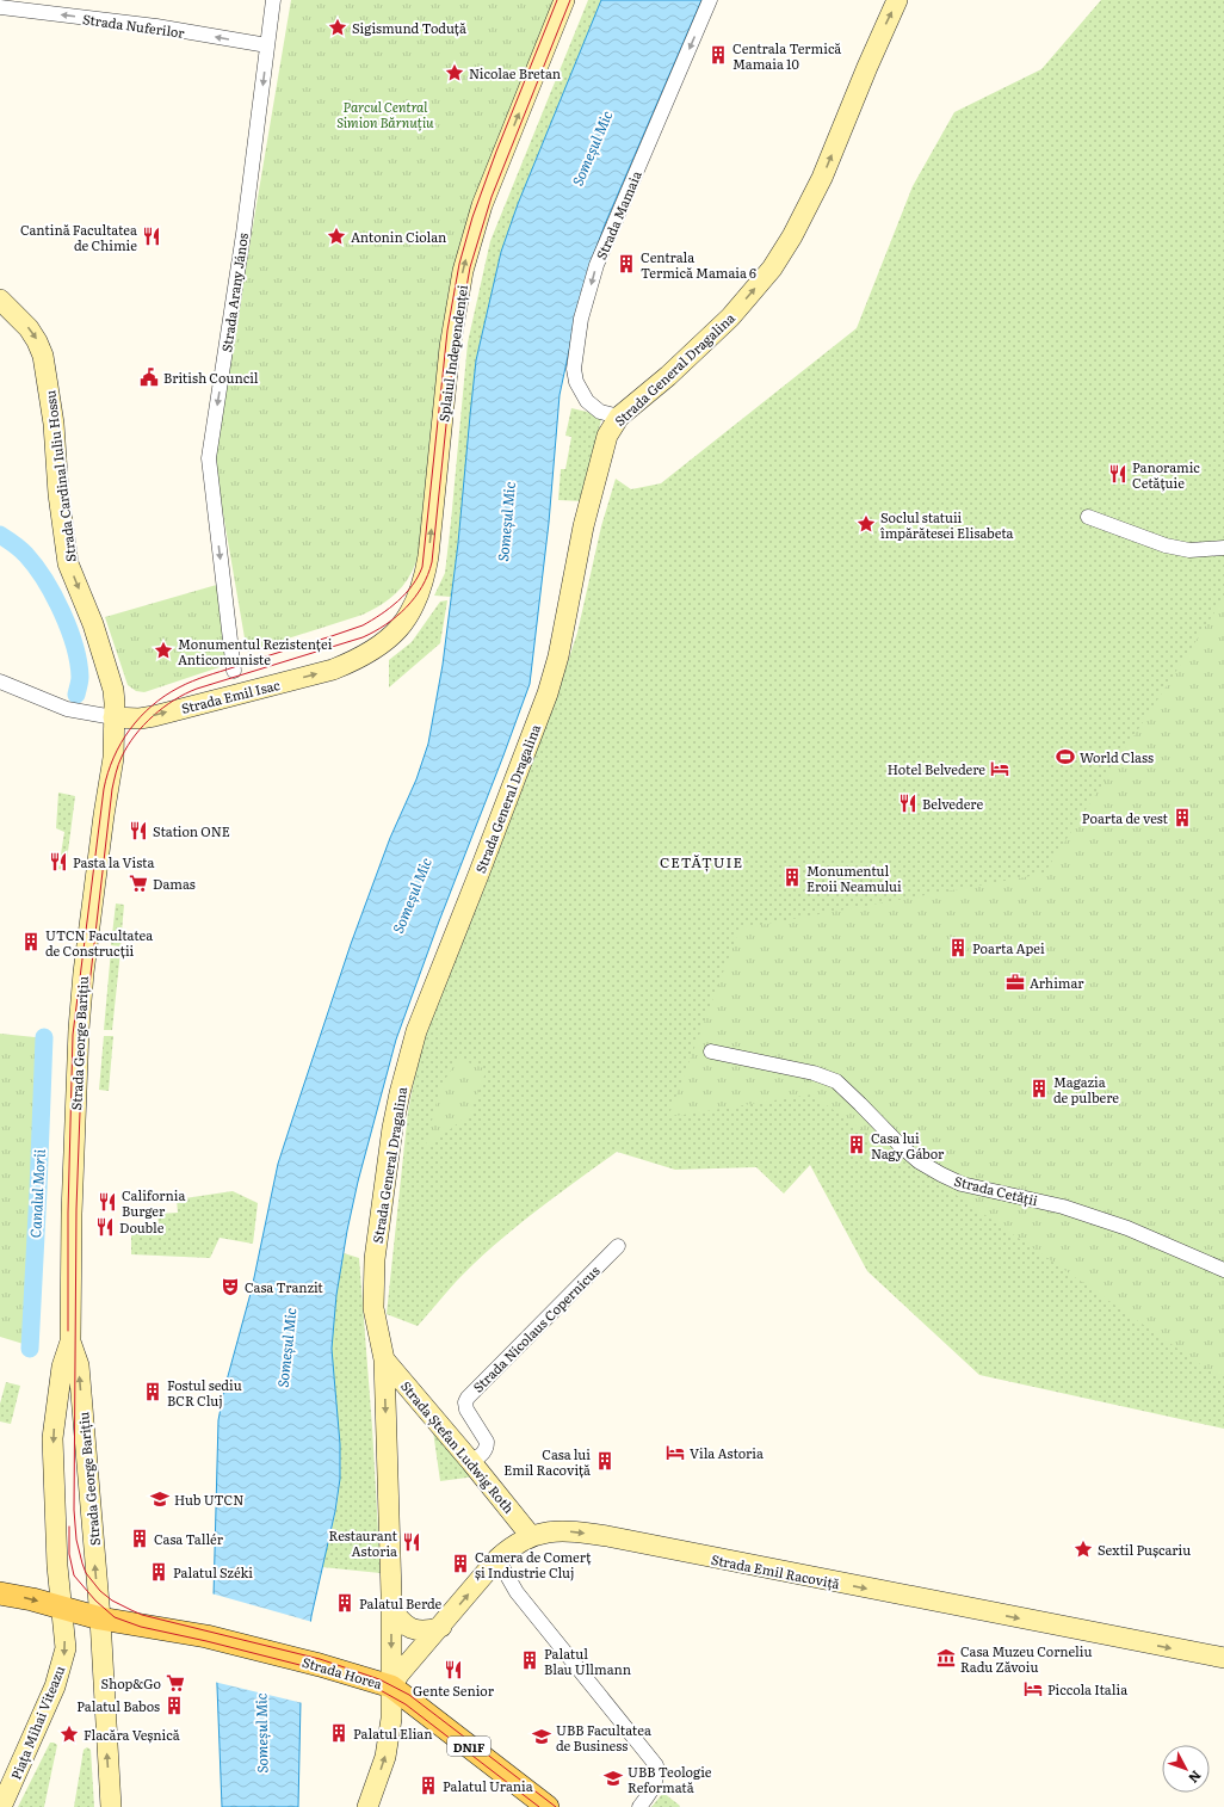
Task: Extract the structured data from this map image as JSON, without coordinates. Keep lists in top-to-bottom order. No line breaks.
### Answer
{"streets":{"main road":["Strada Horea","DN1F"],"street":["Strada Nuferilor","Strada Mamaia","Strada Arany János","Splaiul Independenței","Strada General Dragalina","Strada Cardinal Iuliu Hossu","Strada Emil Isac","Strada George Barițiu","Strada Cetății","Strada Nicolaus Copernicus","Strada Ștefan Ludwig Roth","Strada Emil Racoviță","Piața Mihai Viteazu"]},"crossings":[["Strada Nuferilor","Strada Arany János"],["Strada Mamaia","Strada General Dragalina"],["Splaiul Independenței","Strada Emil Isac"],["Strada General Dragalina","Strada Ștefan Ludwig Roth"],["Strada General Dragalina","Strada Emil Racoviță"],["Strada General Dragalina","Strada Horea"],["Strada Cardinal Iuliu Hossu","Strada Emil Isac"],["Strada Cardinal Iuliu Hossu","Strada George Barițiu"],["Strada Emil Isac","Strada George Barițiu"],["Strada George Barițiu","Strada Horea"],["Strada George Barițiu","Piața Mihai Viteazu"],["Strada George Barițiu","DN1F"],["Strada Nicolaus Copernicus","Strada Ștefan Ludwig Roth"],["Strada Ștefan Ludwig Roth","Strada Emil Racoviță"],["Strada Emil Racoviță","Strada Horea"],["Strada Horea","DN1F"],["Piața Mihai Viteazu","DN1F"]],"one_way":["Strada Nuferilor","Strada Mamaia","Strada Arany János","Splaiul Independenței","Strada Cardinal Iuliu Hossu","Strada Emil Isac","Strada Emil Racoviță"],"districts":["CETĂȚUIE"],"water":["Someșul Mic","Canalul Morii"],"parks":["Parcul Central Simion Bărnuțiu"],"places":{"place":["Sigismund Toduță","Nicolae Bretan","Antonin Ciolan","Soclul statuii împărătesei Elisabeta","Monumentul Rezistenței Anticomuniste","Sextil Pușcariu","Flacăra Veșnică"],"building":["Centrala Termică Mamaia 10","Centrala Termică Mamaia 6","Poarta de vest","Monumentul Eroii Neamului","UTCN Facultatea de Construcții","Poarta Apei","Magazia de pulbere","Casa lui Nagy Gábor","Fostul sediu BCR Cluj","Casa lui Emil Racoviță","Casa Tallér","Camera de Comerț și Industrie Cluj","Palatul Széki","Palatul Berde","Palatul Blau Ullmann","Palatul Babos","Palatul Elian","Palatul Urania"],"restaurant":["Cantină Facultatea de Chimie","Panoramic Cetățuie","Belvedere","Station ONE","Pasta la Vista","California Burger","Double","Restaurant Astoria","Gente Senior"],"public building":["British Council"],"sports":["World Class"],"hotel":["Hotel Belvedere","Vila Astoria","Piccola Italia"],"supermarket":["Damas","Shop&Go"],"office":["Arhimar"],"theatre":["Casa Tranzit"],"school or university":["Hub UTCN","UBB Facultatea de Business","UBB Teologie Reformată"],"museum":["Casa Muzeu Corneliu Radu Zăvoiu"]},"north":"bottom right"}
